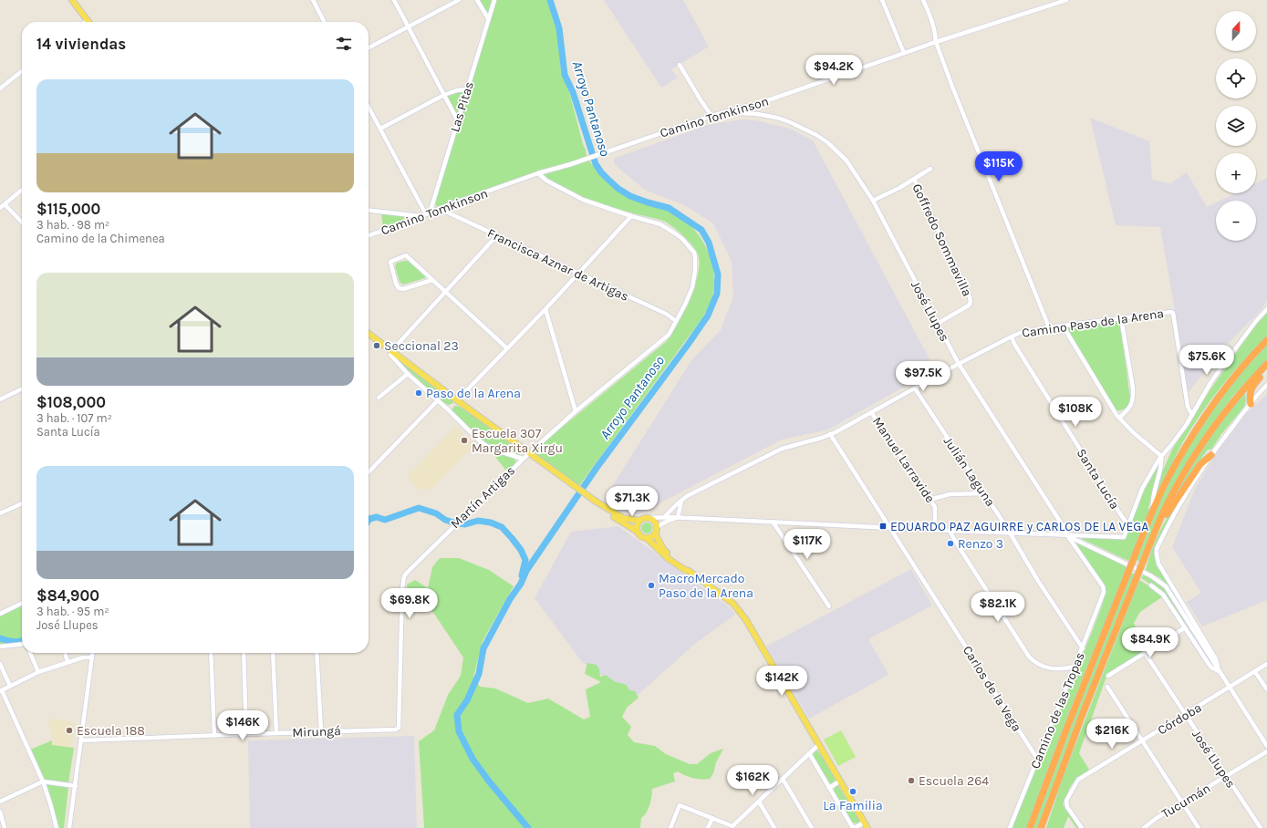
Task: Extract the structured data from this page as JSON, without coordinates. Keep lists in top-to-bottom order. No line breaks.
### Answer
{"streets":{"street":["Las Pitas","Camino Tomkinson","Goffredo Sommavilla","Francisca Aznar de Artigas","José Llupes","Camino Paso de la Arena","Manuel Larravide","Julián Laguna","Santa Lucía","Martín Artigas","Carlos de la Vega","Camino de las Tropas","Córdoba","Mirungá","Tucumán"]},"crossings":[["Las Pitas","Camino Tomkinson"],["Camino Tomkinson","Francisca Aznar de Artigas"],["Camino Tomkinson","José Llupes"],["Camino Tomkinson","Martín Artigas"],["Goffredo Sommavilla","José Llupes"],["Francisca Aznar de Artigas","Martín Artigas"],["José Llupes","Camino Paso de la Arena"],["José Llupes","Camino de las Tropas"],["José Llupes","Córdoba"],["José Llupes","Tucumán"],["Camino Paso de la Arena","Manuel Larravide"],["Camino Paso de la Arena","Julián Laguna"],["Camino Paso de la Arena","Santa Lucía"],["Camino Paso de la Arena","Carlos de la Vega"],["Julián Laguna","Camino de las Tropas"],["Martín Artigas","Mirungá"],["Carlos de la Vega","Camino de las Tropas"]],"water":["Arroyo Pantanoso"],"places":{"other":["Seccional 23","Paso de la Arena","Escuela 307 Margarita Xirgu","Renzo 3","MacroMercado Paso de la Arena","Escuela 188","Escuela 264","La Familia"],"transit":["EDUARDO PAZ AGUIRRE y CARLOS DE LA VEGA"]},"north":"top","page":{"map_buttons":["+","−"],"heading":"14 viviendas","price":["$94.2K","$115K","$75.6K","$97.5K","$108K","$71.3K","$117K","$69.8K","$82.1K","$84.9K","$142K","$146K","$216K","$162K"],"list":[{"name":"$115,000","note":"3 hab. · 98 m² · Camino de la Chimenea"},{"name":"$108,000","note":"3 hab. · 107 m² · Santa Lucía"},{"name":"$84,900","note":"3 hab. · 95 m² · José Llupes"}]}}
